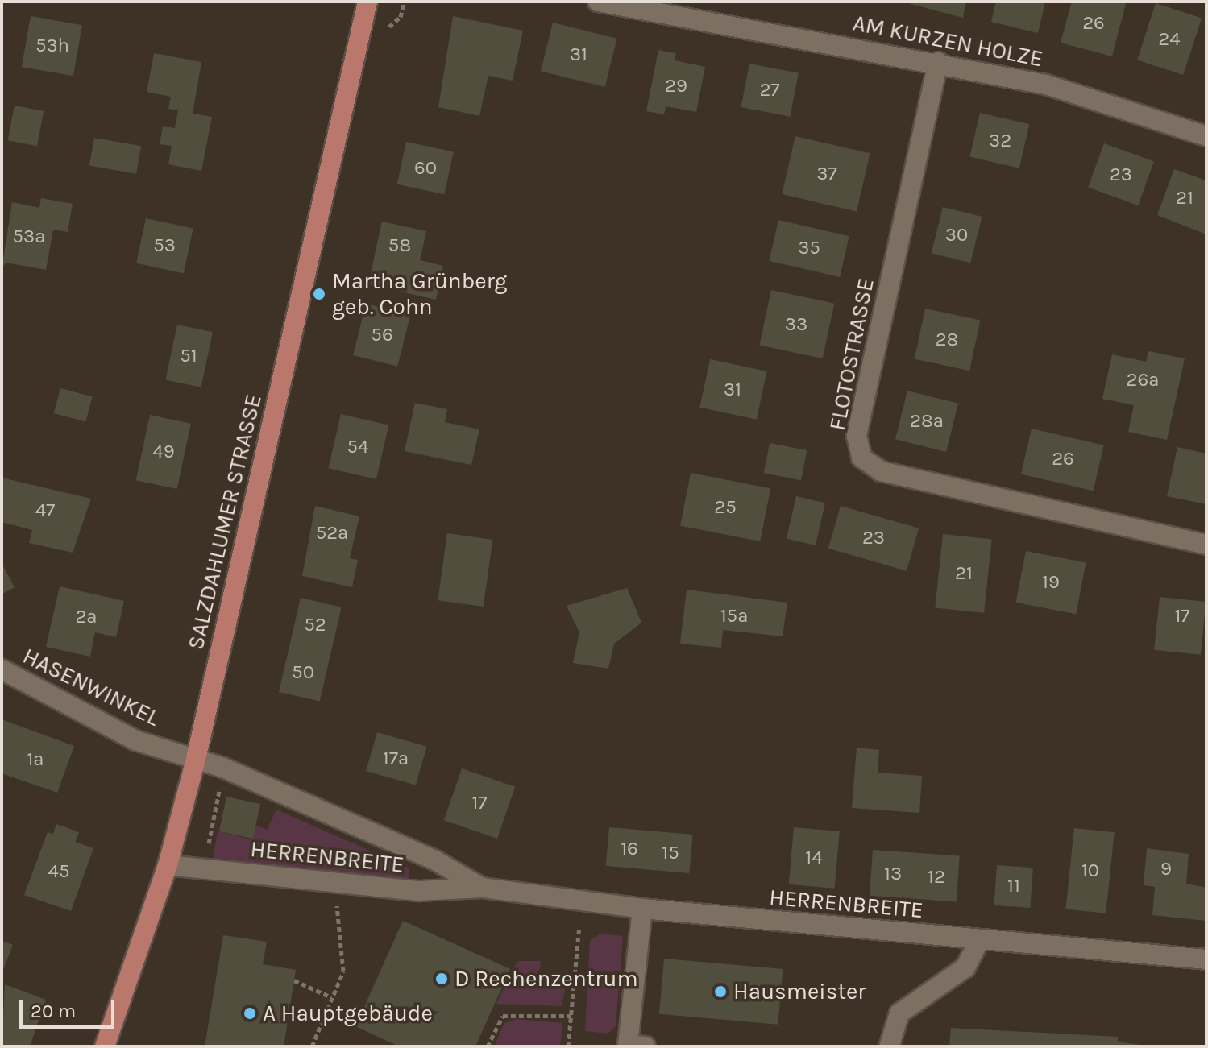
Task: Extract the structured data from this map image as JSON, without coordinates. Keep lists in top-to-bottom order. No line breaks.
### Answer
{"streets":{"main road":["SALZDAHLUMER STRASSE"],"street":["AM KURZEN HOLZE","FLOTOSTRASSE","HASENWINKEL","HERRENBREITE"]},"crossings":[["AM KURZEN HOLZE","FLOTOSTRASSE"],["SALZDAHLUMER STRASSE","HASENWINKEL"],["SALZDAHLUMER STRASSE","HERRENBREITE"],["HASENWINKEL","HERRENBREITE"]],"places":["Martha Grünberg geb. Cohn","D Rechenzentrum","Hausmeister","A Hauptgebäude"],"house_numbers":["26","24","53h","31","29","27","32","60","37","23","21","30","53a","53","58","35","33","56","28","51","26a","31","28a","54","49","26","25","47","52a","23","21","19","15a","17","2a","52","50","17a","1a","17","16","15","14","9","10","45","13","12","11"],"scale_bar":"20 m"}
